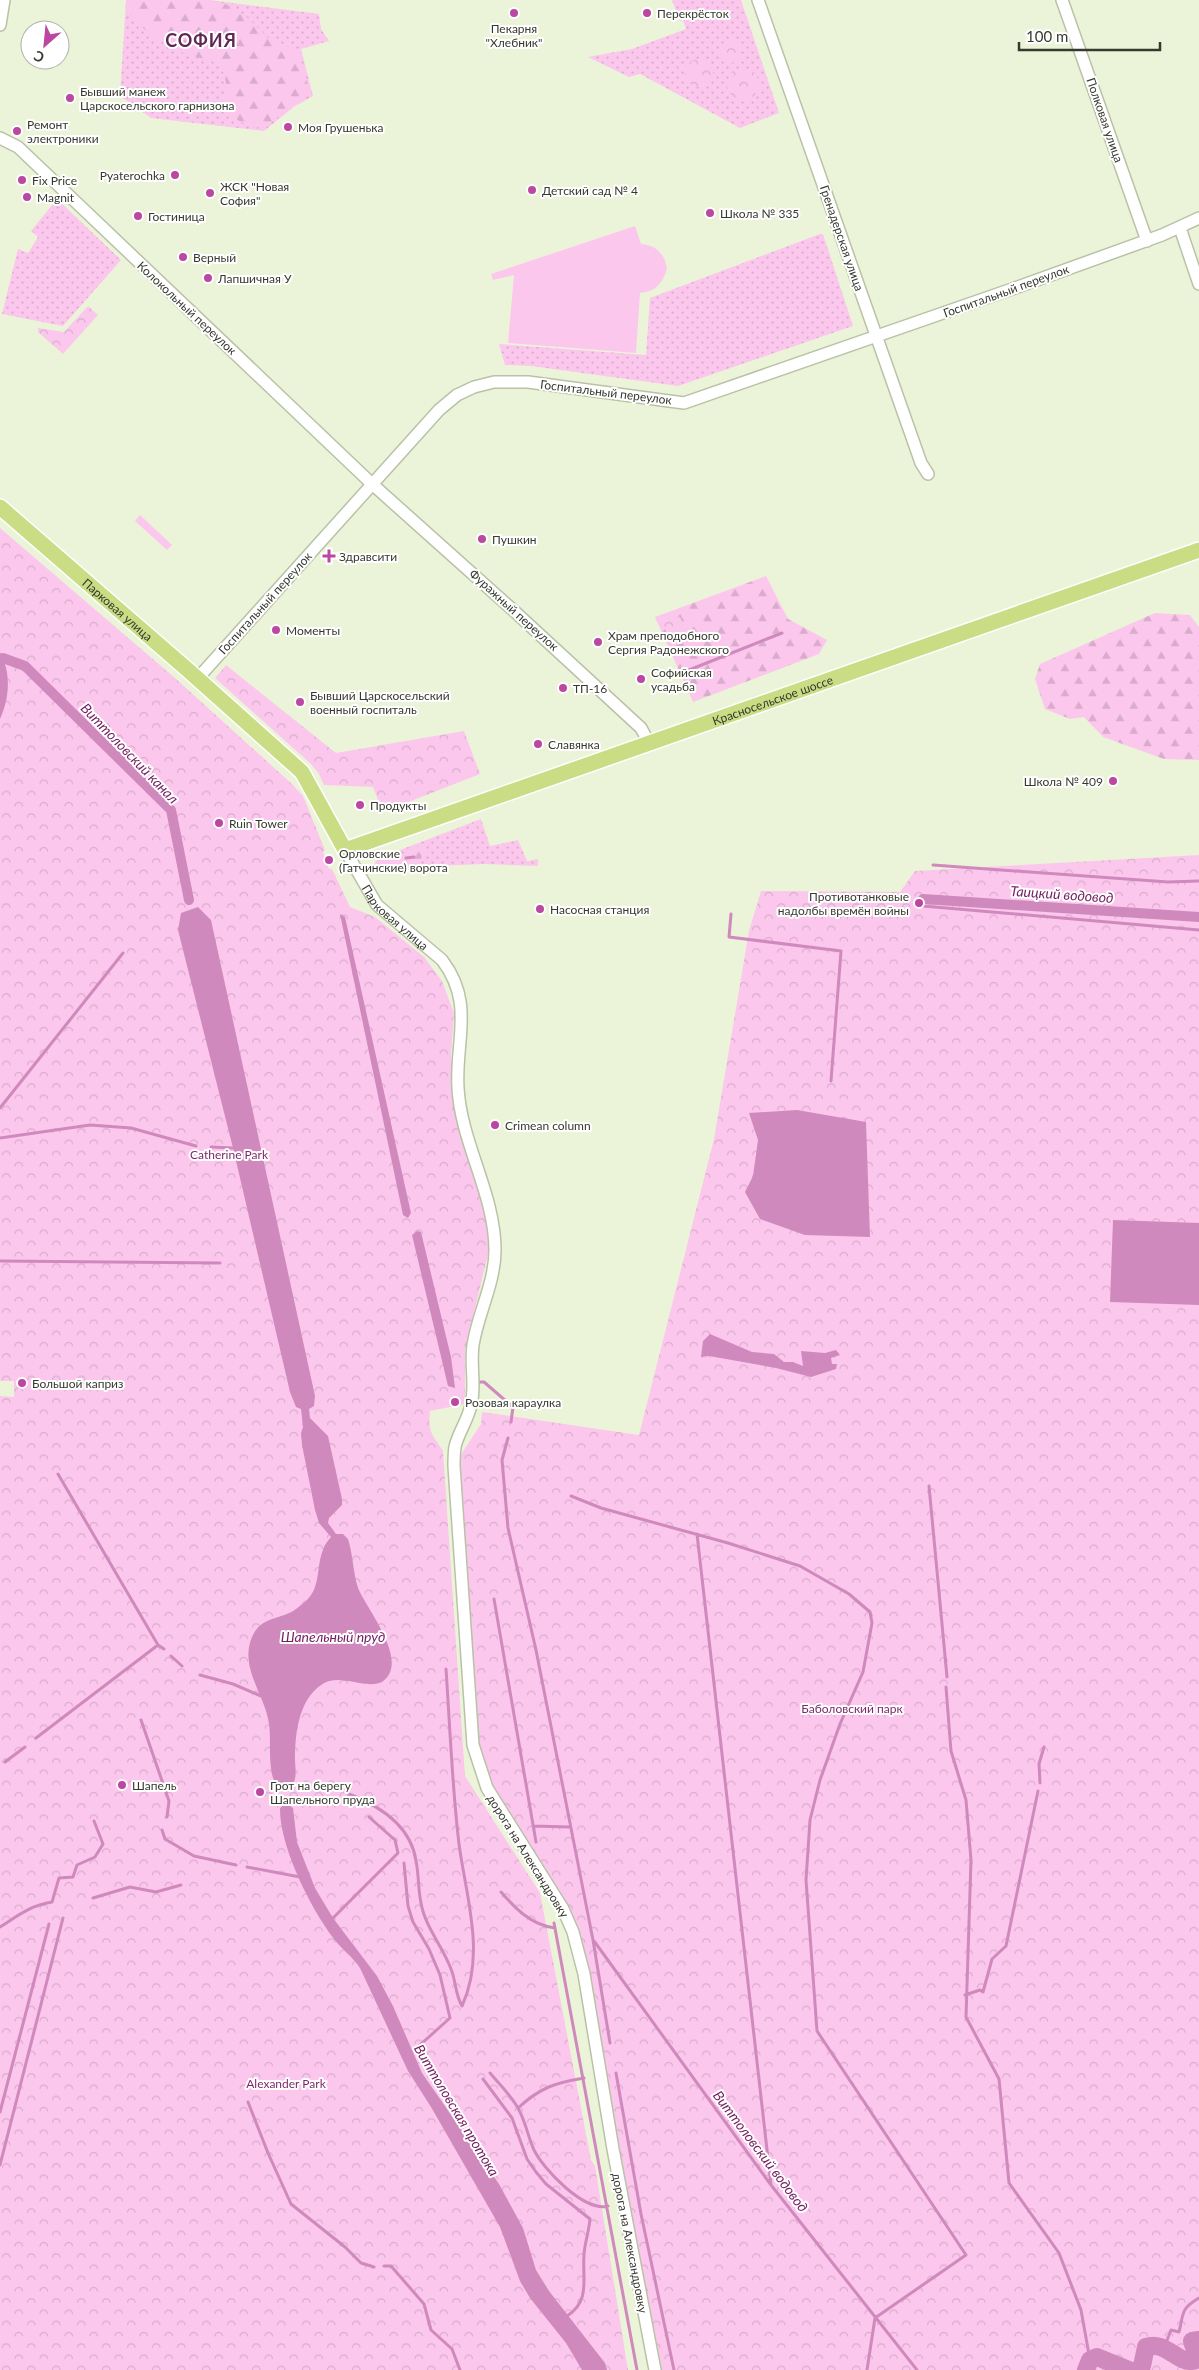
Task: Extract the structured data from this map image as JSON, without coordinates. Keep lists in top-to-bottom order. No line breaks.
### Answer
{"streets":{"main road":["Парковая улица","Красносельское шоссе"],"street":["Полковая улица","Гренадерская улица","Госпитальный переулок","Колокольный переулок","Фуражный переулок","дорога на Александровку"]},"crossings":[["Полковая улица","Госпитальный переулок"],["Гренадерская улица","Госпитальный переулок"],["Госпитальный переулок","Колокольный переулок"],["Госпитальный переулок","Парковая улица"],["Госпитальный переулок","Фуражный переулок"],["Колокольный переулок","Фуражный переулок"],["Парковая улица","Красносельское шоссе"],["Парковая улица","дорога на Александровку"],["Фуражный переулок","Красносельское шоссе"]],"districts":["СОФИЯ"],"water":["Виттоловский канал","Таицкий водовод","Шапельный пруд","Виттоловская протока","Виттоловский водовод"],"parks":["Catherine Park","Баболовский парк","Alexander Park"],"places":{"other":["Пекарня \"Хлебник\"","Перекрёсток","Бывший манеж Царскосельского гарнизона","Моя Грушенька","Ремонт электроники","Pyaterochka","Fix Price","Детский сад № 4","ЖСК \"Новая София\"","Magnit","Школа № 335","Гостиница","Верный","Лапшичная У","Пушкин","Моменты","Храм преподобного Сергия Радонежского","Софийская усадьба","ТП-16","Бывший Царскосельский военный госпиталь","Славянка","Школа № 409","Продукты","Ruin Tower","Орловские (Гатчинские) ворота","Противотанковые надолбы времён войны","Насосная станция","Crimean column","Большой каприз","Розовая караулка","Шапель","Грот на берегу Шапельного пруда"],"health":["Здравсити"]},"scale_bar":"100 m","north":"bottom left"}
